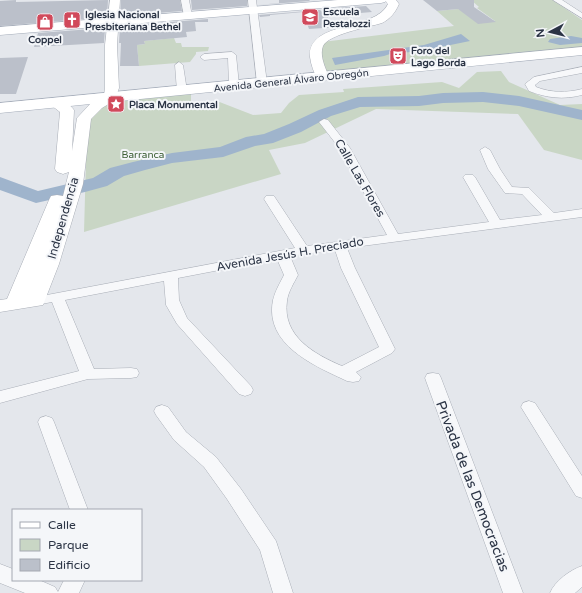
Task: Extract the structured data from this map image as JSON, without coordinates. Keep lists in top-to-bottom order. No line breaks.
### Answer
{"streets":{"main road":["Avenida General Álvaro Obregón"],"street":["Calle Las Flores","Independencia","Avenida Jesús H. Preciado","Privada de las Democracias"]},"crossings":[["Avenida General Álvaro Obregón","Independencia"],["Calle Las Flores","Avenida Jesús H. Preciado"],["Independencia","Avenida Jesús H. Preciado"]],"parks":["Barranca"],"places":{"school or university":["Escuela Pestalozzi"],"church":["Iglesia Nacional Presbiteriana Bethel"],"shop":["Coppel"],"theatre":["Foro del Lago Borda"],"place":["Placa Monumental"]},"legend":["Calle","Parque","Edificio"],"north":"left"}
